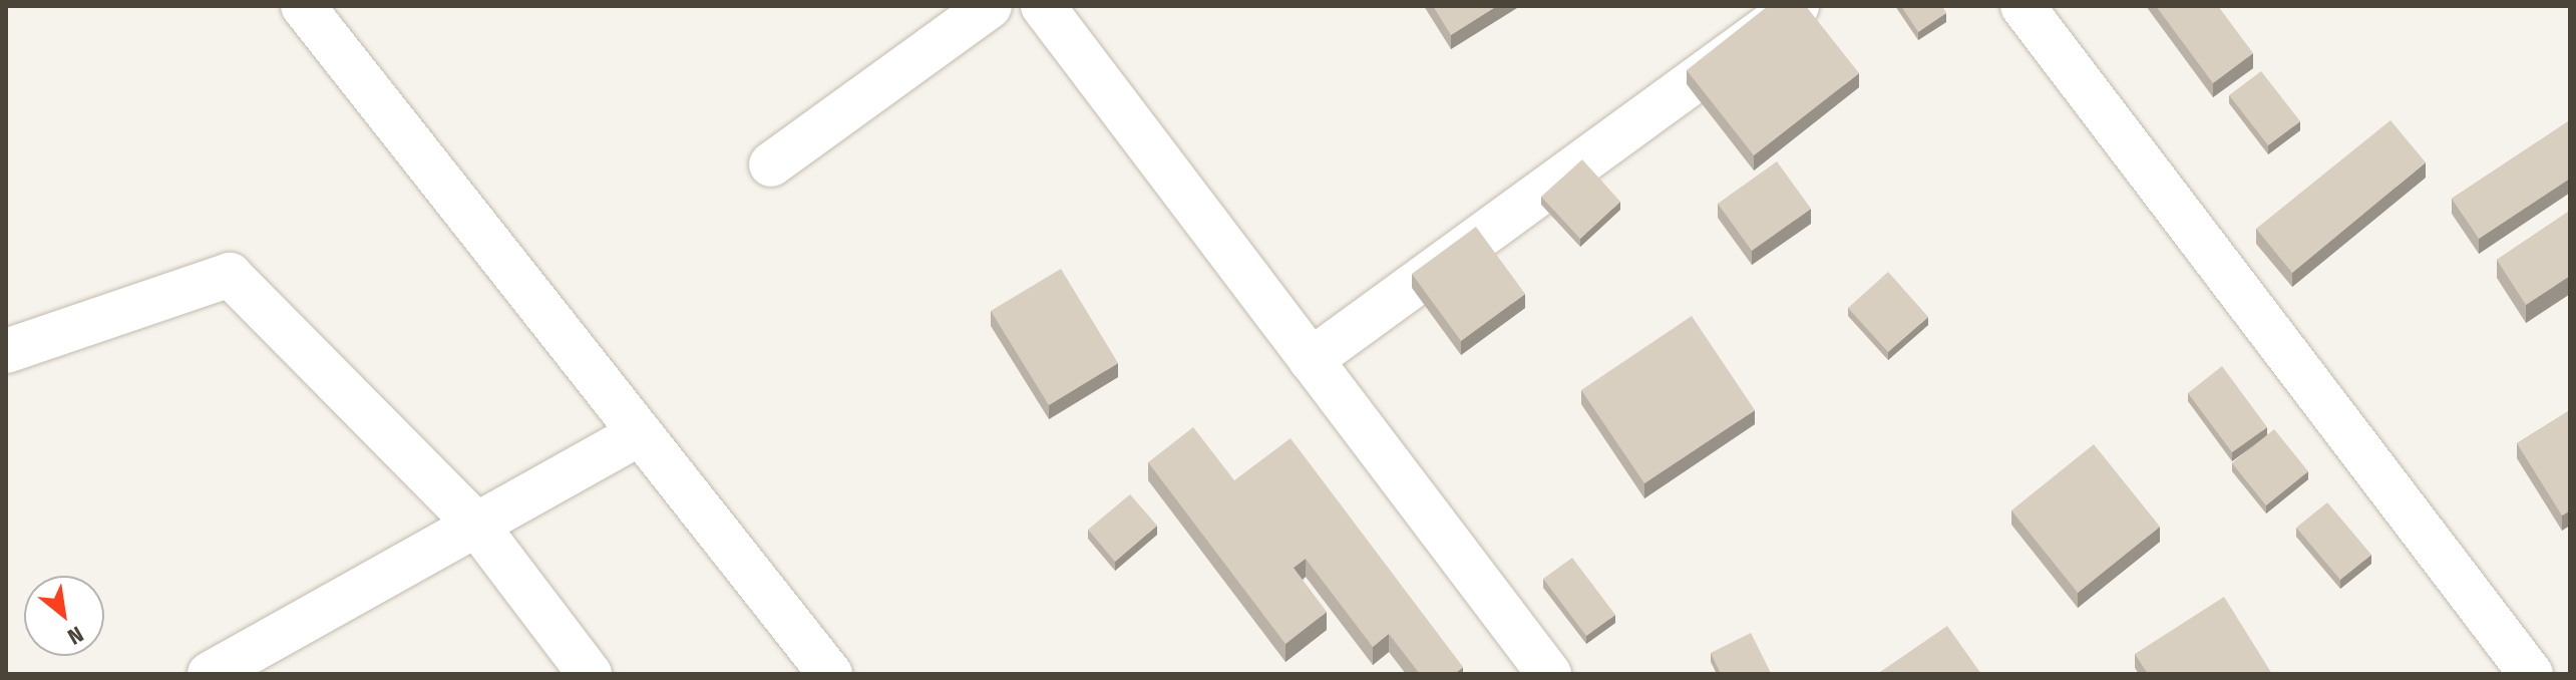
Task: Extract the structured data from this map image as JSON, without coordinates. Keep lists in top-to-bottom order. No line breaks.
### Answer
{"north":"bottom right"}
